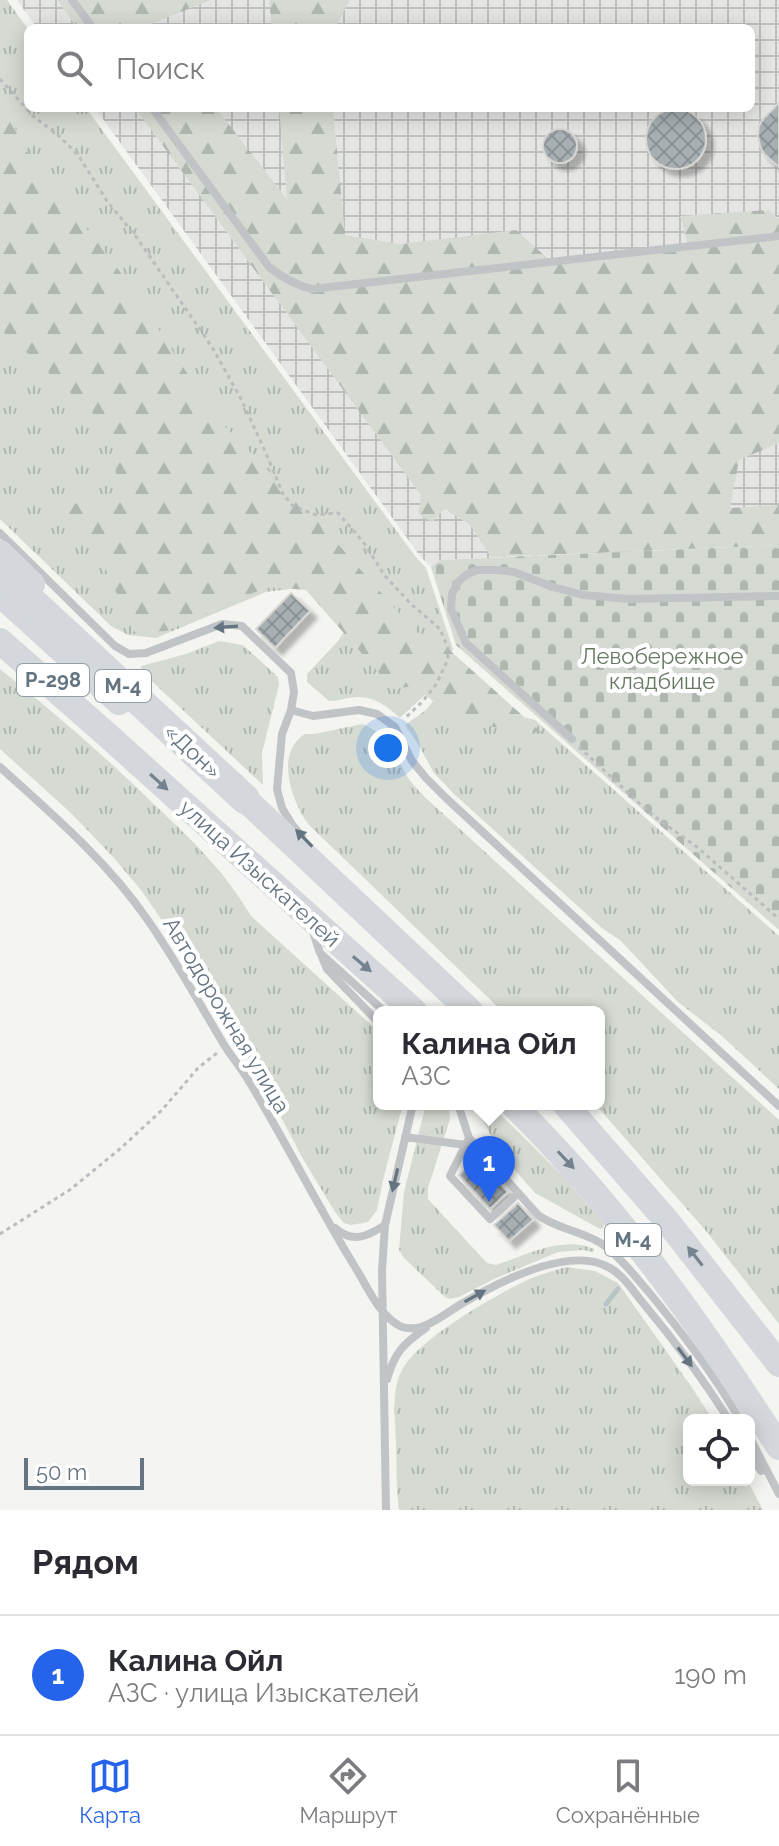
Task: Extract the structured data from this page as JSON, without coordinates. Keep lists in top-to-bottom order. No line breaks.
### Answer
{"streets":{"highway":["Р-298","М-4","«Дон»","улица Изыскателей"],"lane":["Автодорожная улица"]},"crossings":[["Р-298","М-4"],["Р-298","«Дон»"],["Р-298","улица Изыскателей"],["М-4","улица Изыскателей"],["«Дон»","улица Изыскателей"]],"parks":["Левобережное кладбище"],"scale_bar":"50 m","page":{"search":"Поиск","popup":["Калина Ойл","АЗС"],"pins":"1","scale":"50 m","heading":"Рядом","list":[{"mark":"1","name":"Калина Ойл","note":"АЗС · улица Изыскателей","value":"190 m"}],"nav":["Карта","Маршрут","Сохранённые"]}}
